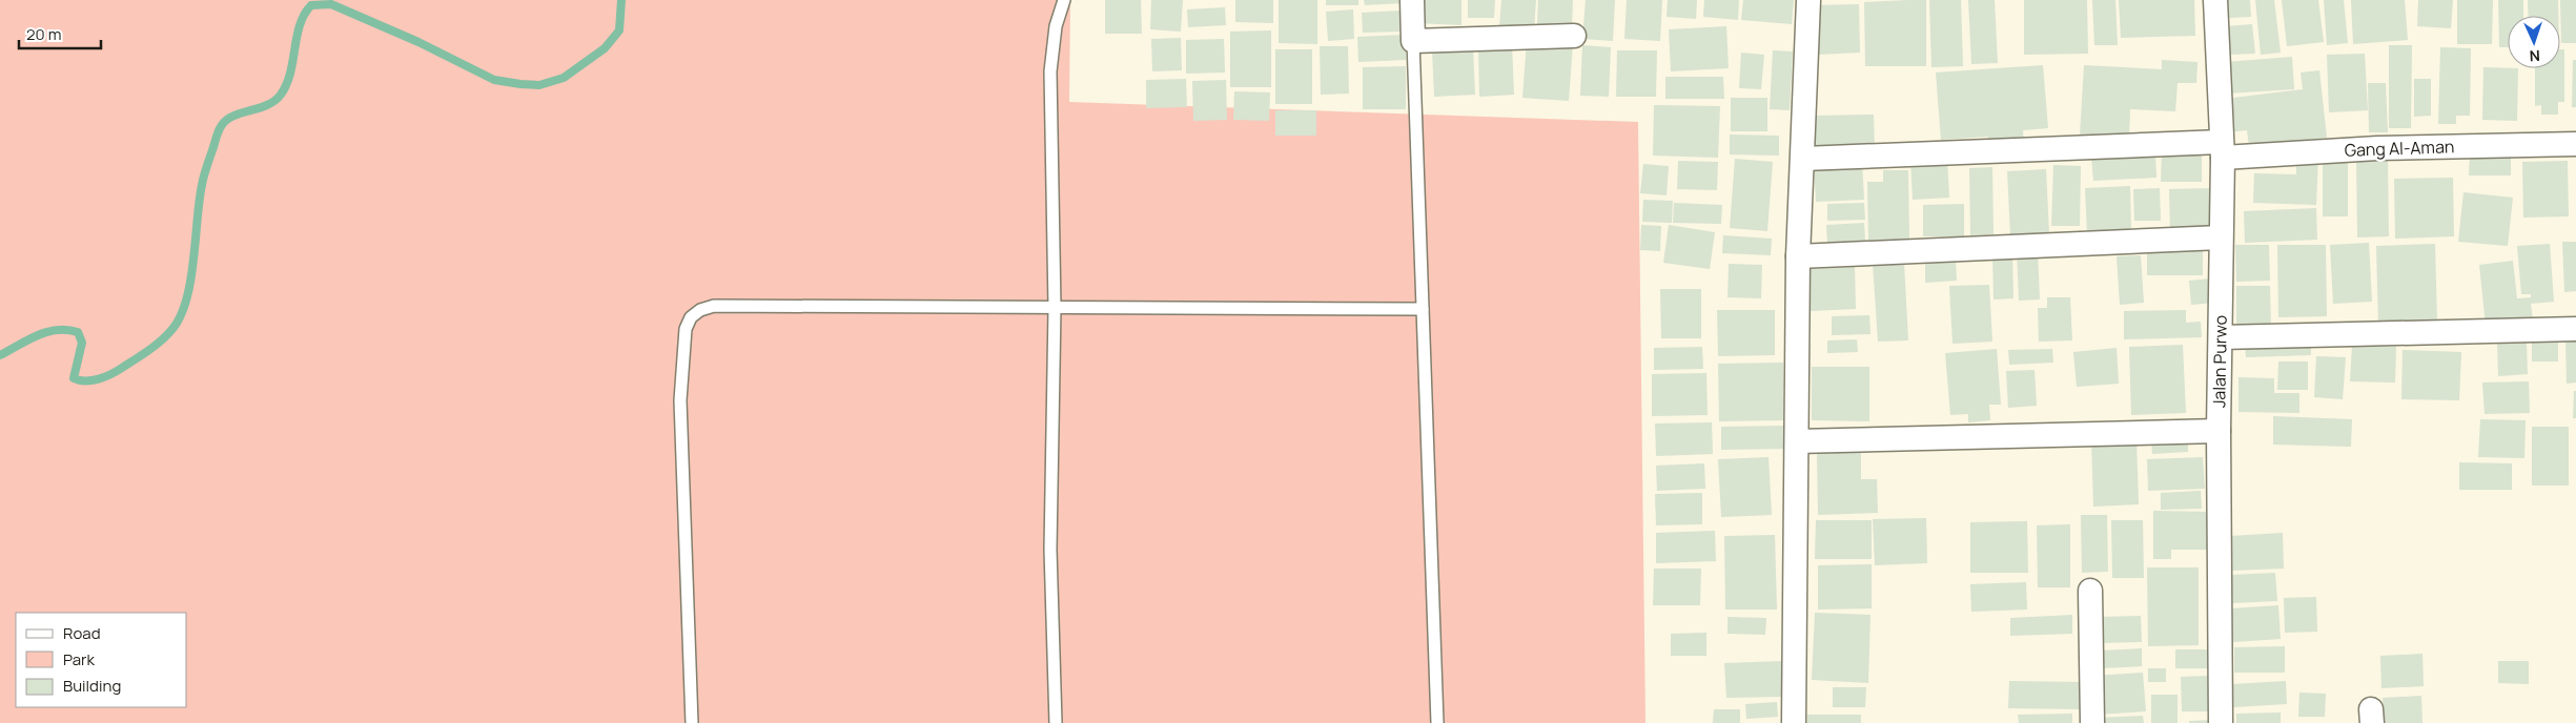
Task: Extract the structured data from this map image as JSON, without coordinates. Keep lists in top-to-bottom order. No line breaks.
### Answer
{"streets":{"street":["Gang Al-Aman","Jalan Purwo"]},"crossings":[["Gang Al-Aman","Jalan Purwo"]],"legend":["Road","Park","Building"],"scale_bar":"20 m","north":"bottom"}
